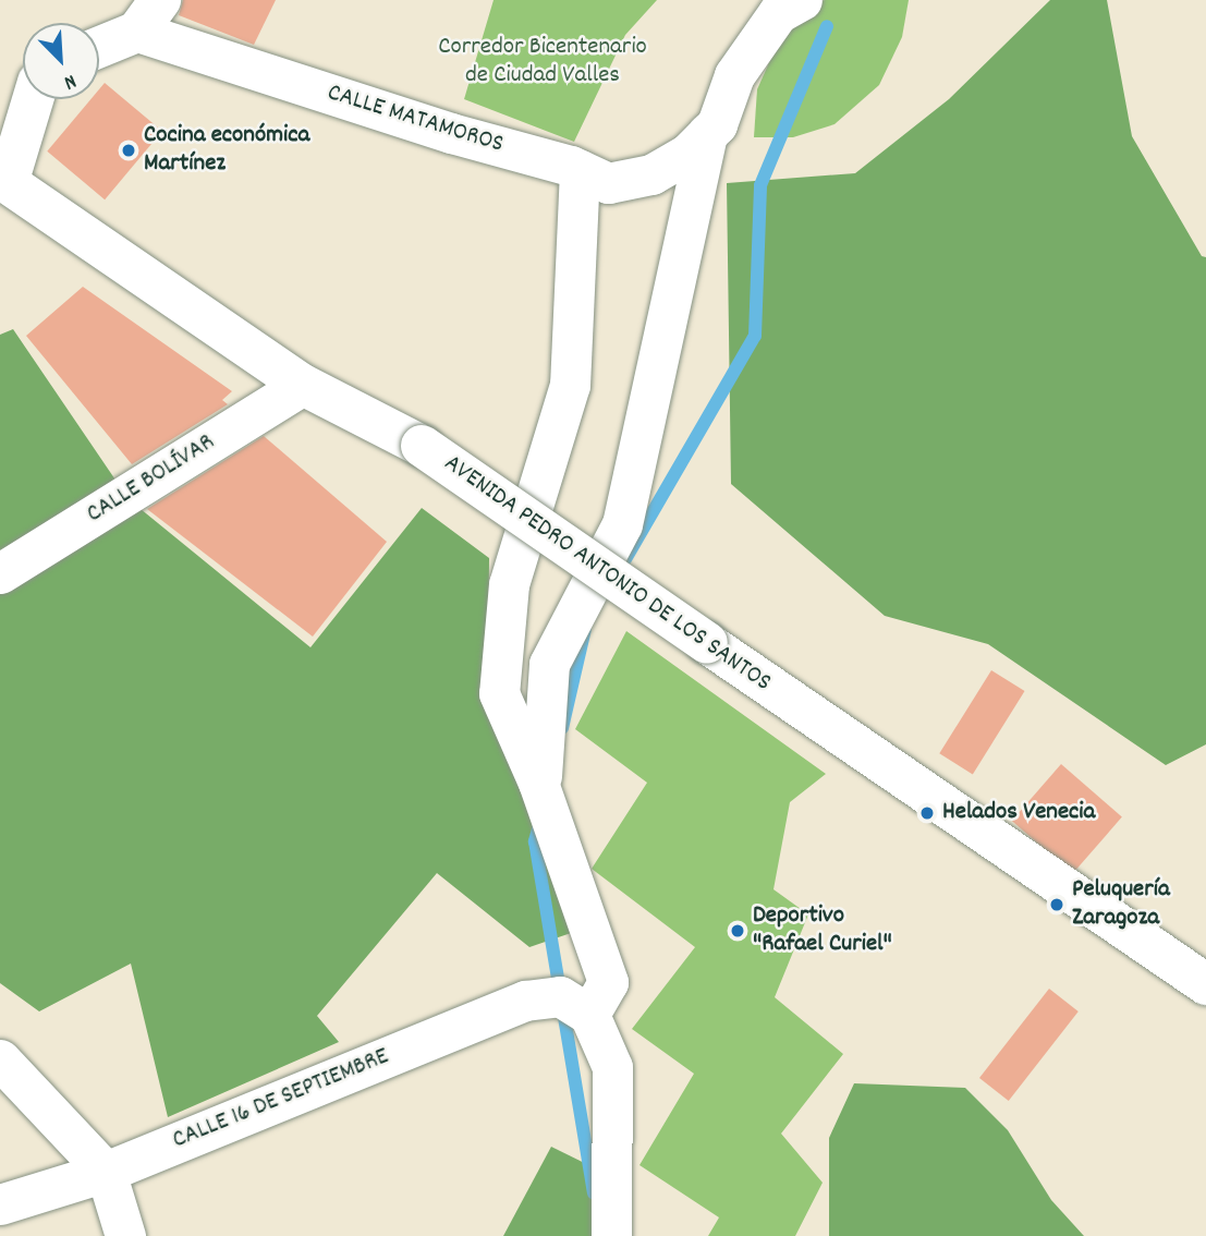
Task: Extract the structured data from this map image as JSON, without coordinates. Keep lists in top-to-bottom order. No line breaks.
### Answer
{"streets":{"street":["CALLE MATAMOROS","CALLE BOLÍVAR","AVENIDA PEDRO ANTONIO DE LOS SANTOS","CALLE 16 DE SEPTIEMBRE"]},"crossings":[["CALLE BOLÍVAR","AVENIDA PEDRO ANTONIO DE LOS SANTOS"]],"parks":["Corredor Bicentenario de Ciudad Valles"],"places":["Cocina económica Martínez","Helados Venecia","Peluquería Zaragoza","Deportivo \"Rafael Curiel\""],"north":"bottom right"}
